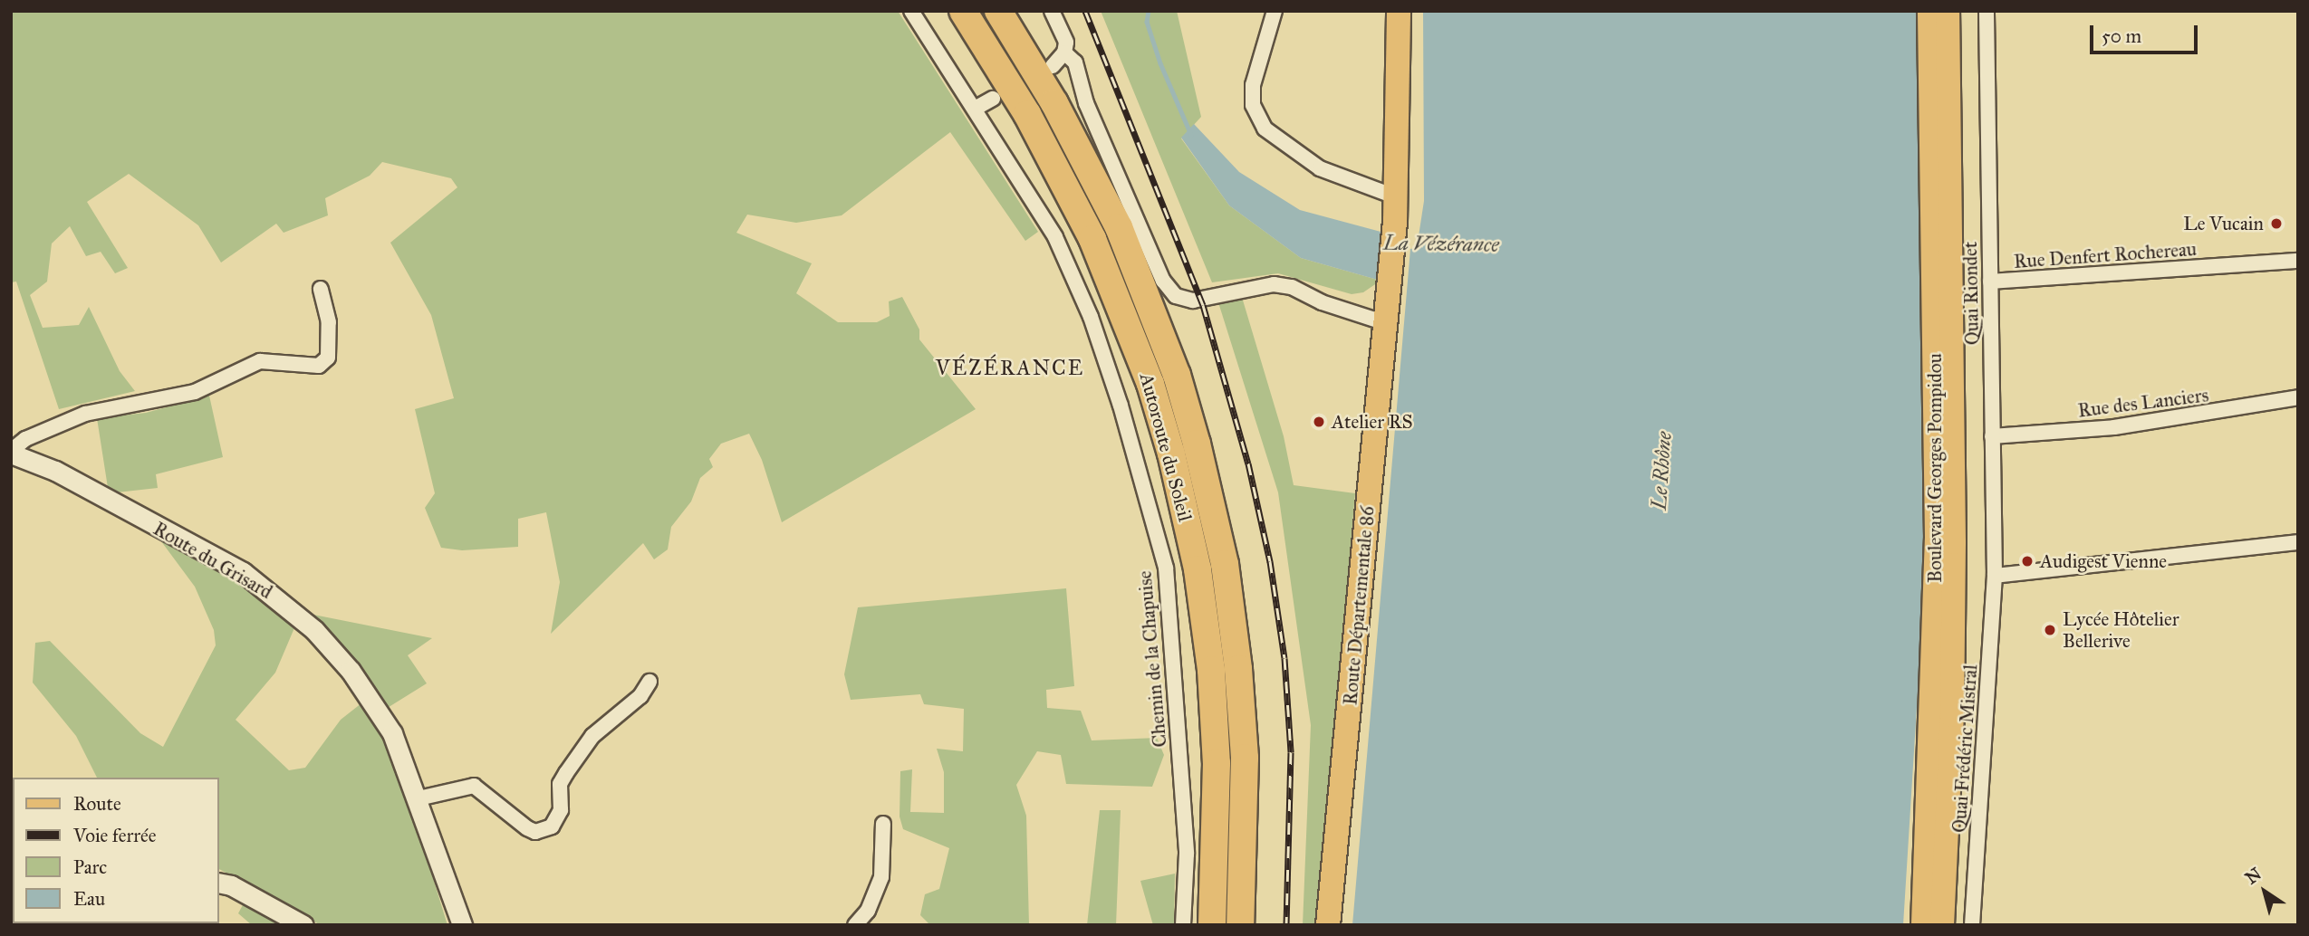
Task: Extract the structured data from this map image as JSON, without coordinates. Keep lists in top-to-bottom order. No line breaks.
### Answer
{"streets":{"highway":["Autoroute du Soleil"],"main road":["Boulevard Georges Pompidou","Route Départementale 86"],"street":["Rue Denfert Rochereau","Quai Riondet","Rue des Lanciers","Route du Grisard","Chemin de la Chapuise","Quai Frédéric Mistral"]},"crossings":[["Rue Denfert Rochereau","Quai Riondet"],["Quai Riondet","Rue des Lanciers"],["Quai Riondet","Quai Frédéric Mistral"]],"districts":["VÉZÉRANCE"],"water":["La Vézérance","Le Rhône"],"places":["Le Vucain","Atelier RS","Audigest Vienne","Lycée Hôtelier Bellerive"],"legend":["Route","Voie ferrée","Parc","Eau"],"scale_bar":"50 m","north":"top left"}
